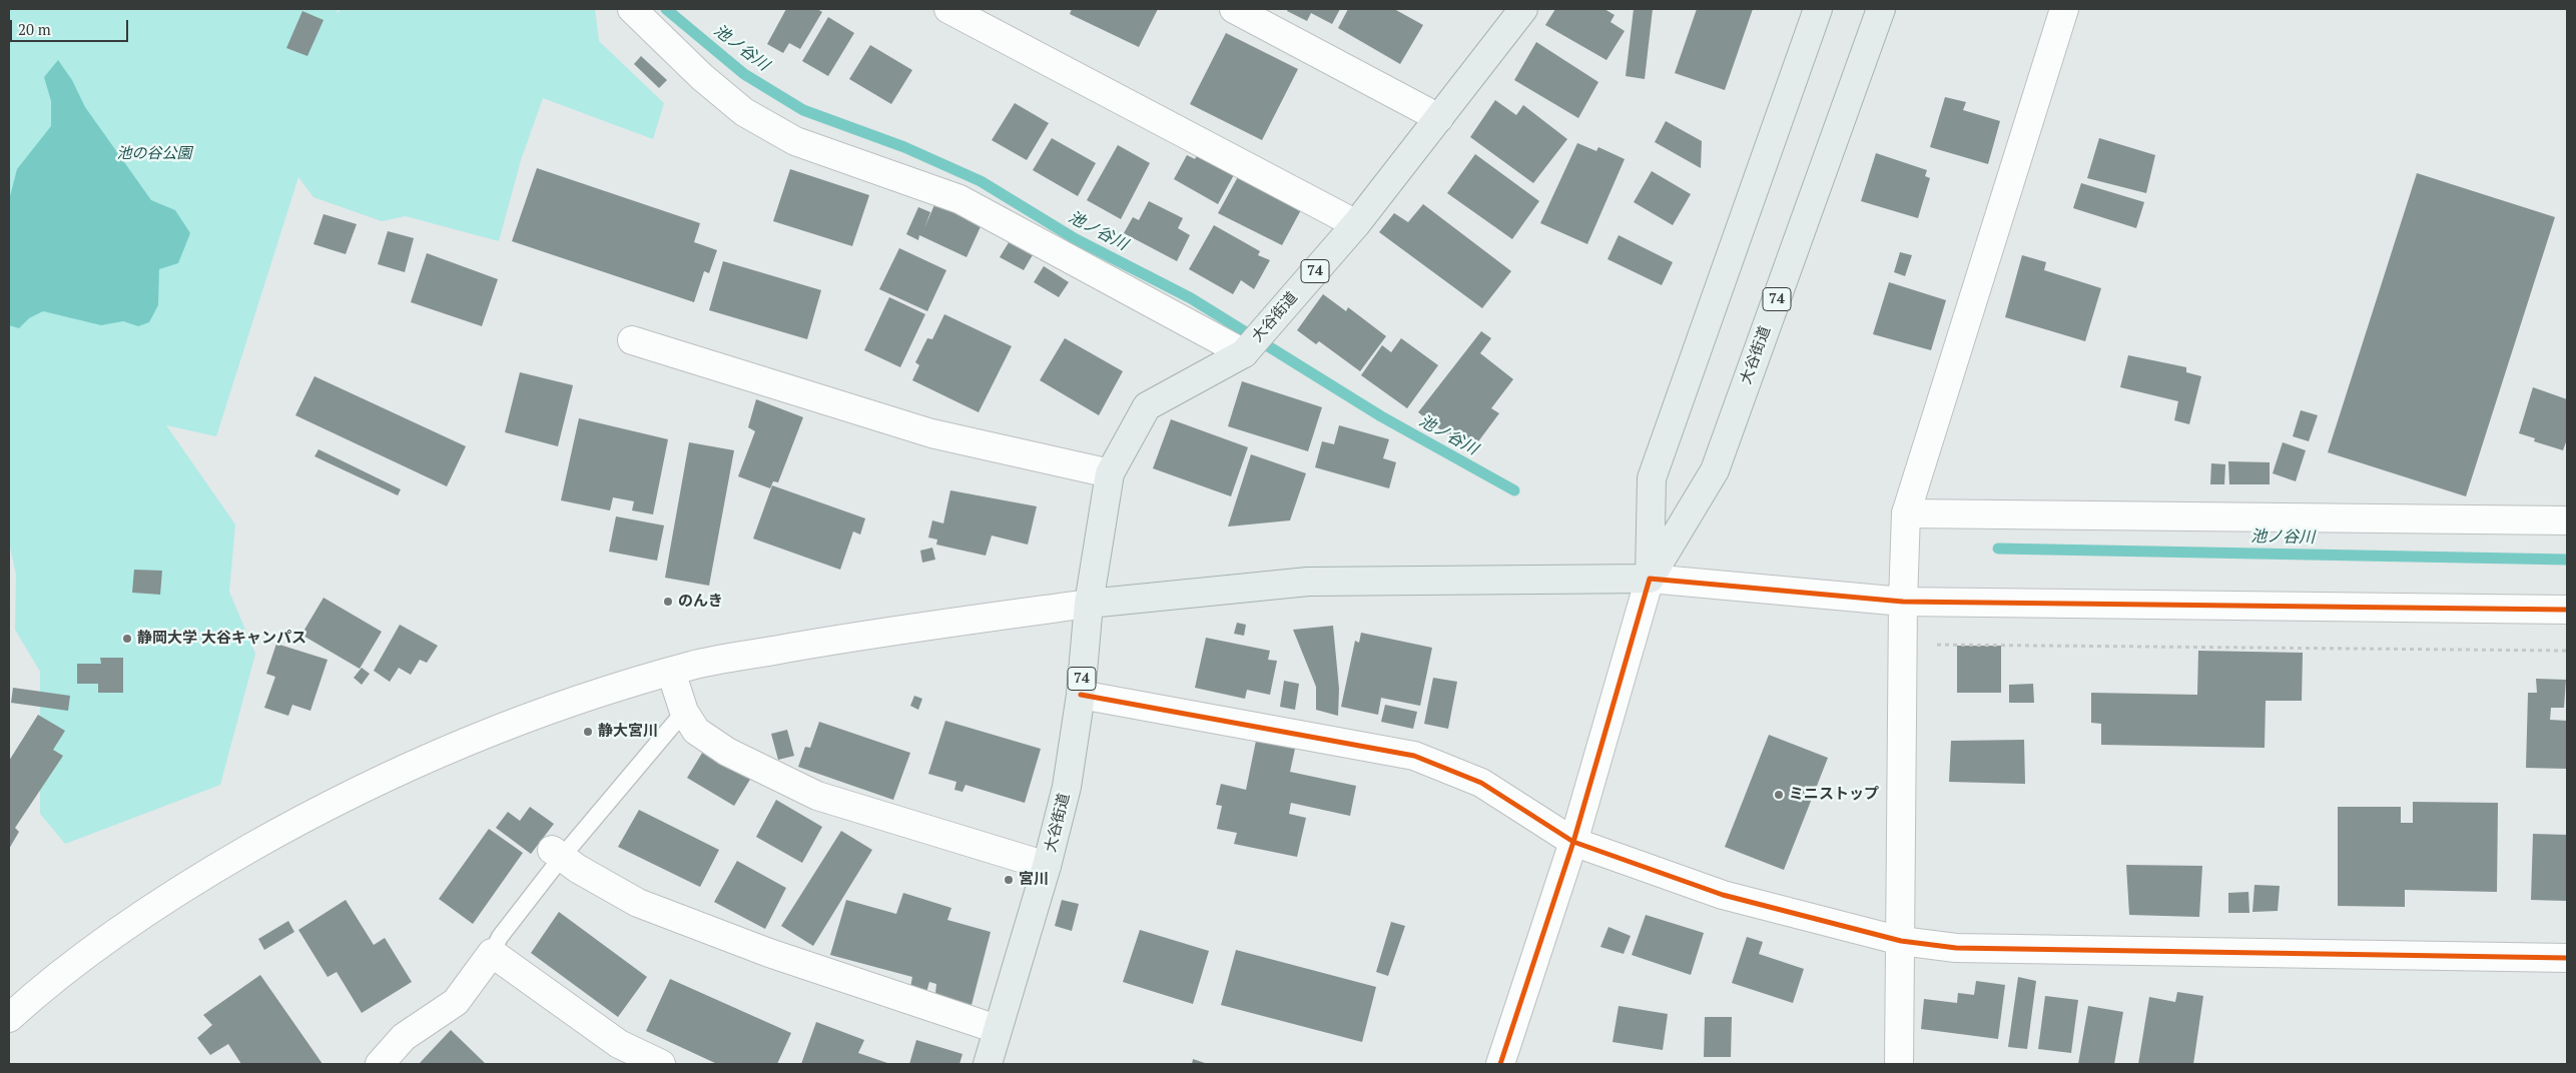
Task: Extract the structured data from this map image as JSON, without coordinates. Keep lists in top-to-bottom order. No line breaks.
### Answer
{"streets":{"main road":["74","大谷街道"]},"water":["池ノ谷川"],"parks":["池の谷公園"],"places":["のんき","静岡大学 大谷キャンパス","静大宮川","ミニストップ","宮川"],"scale_bar":"20 m"}
